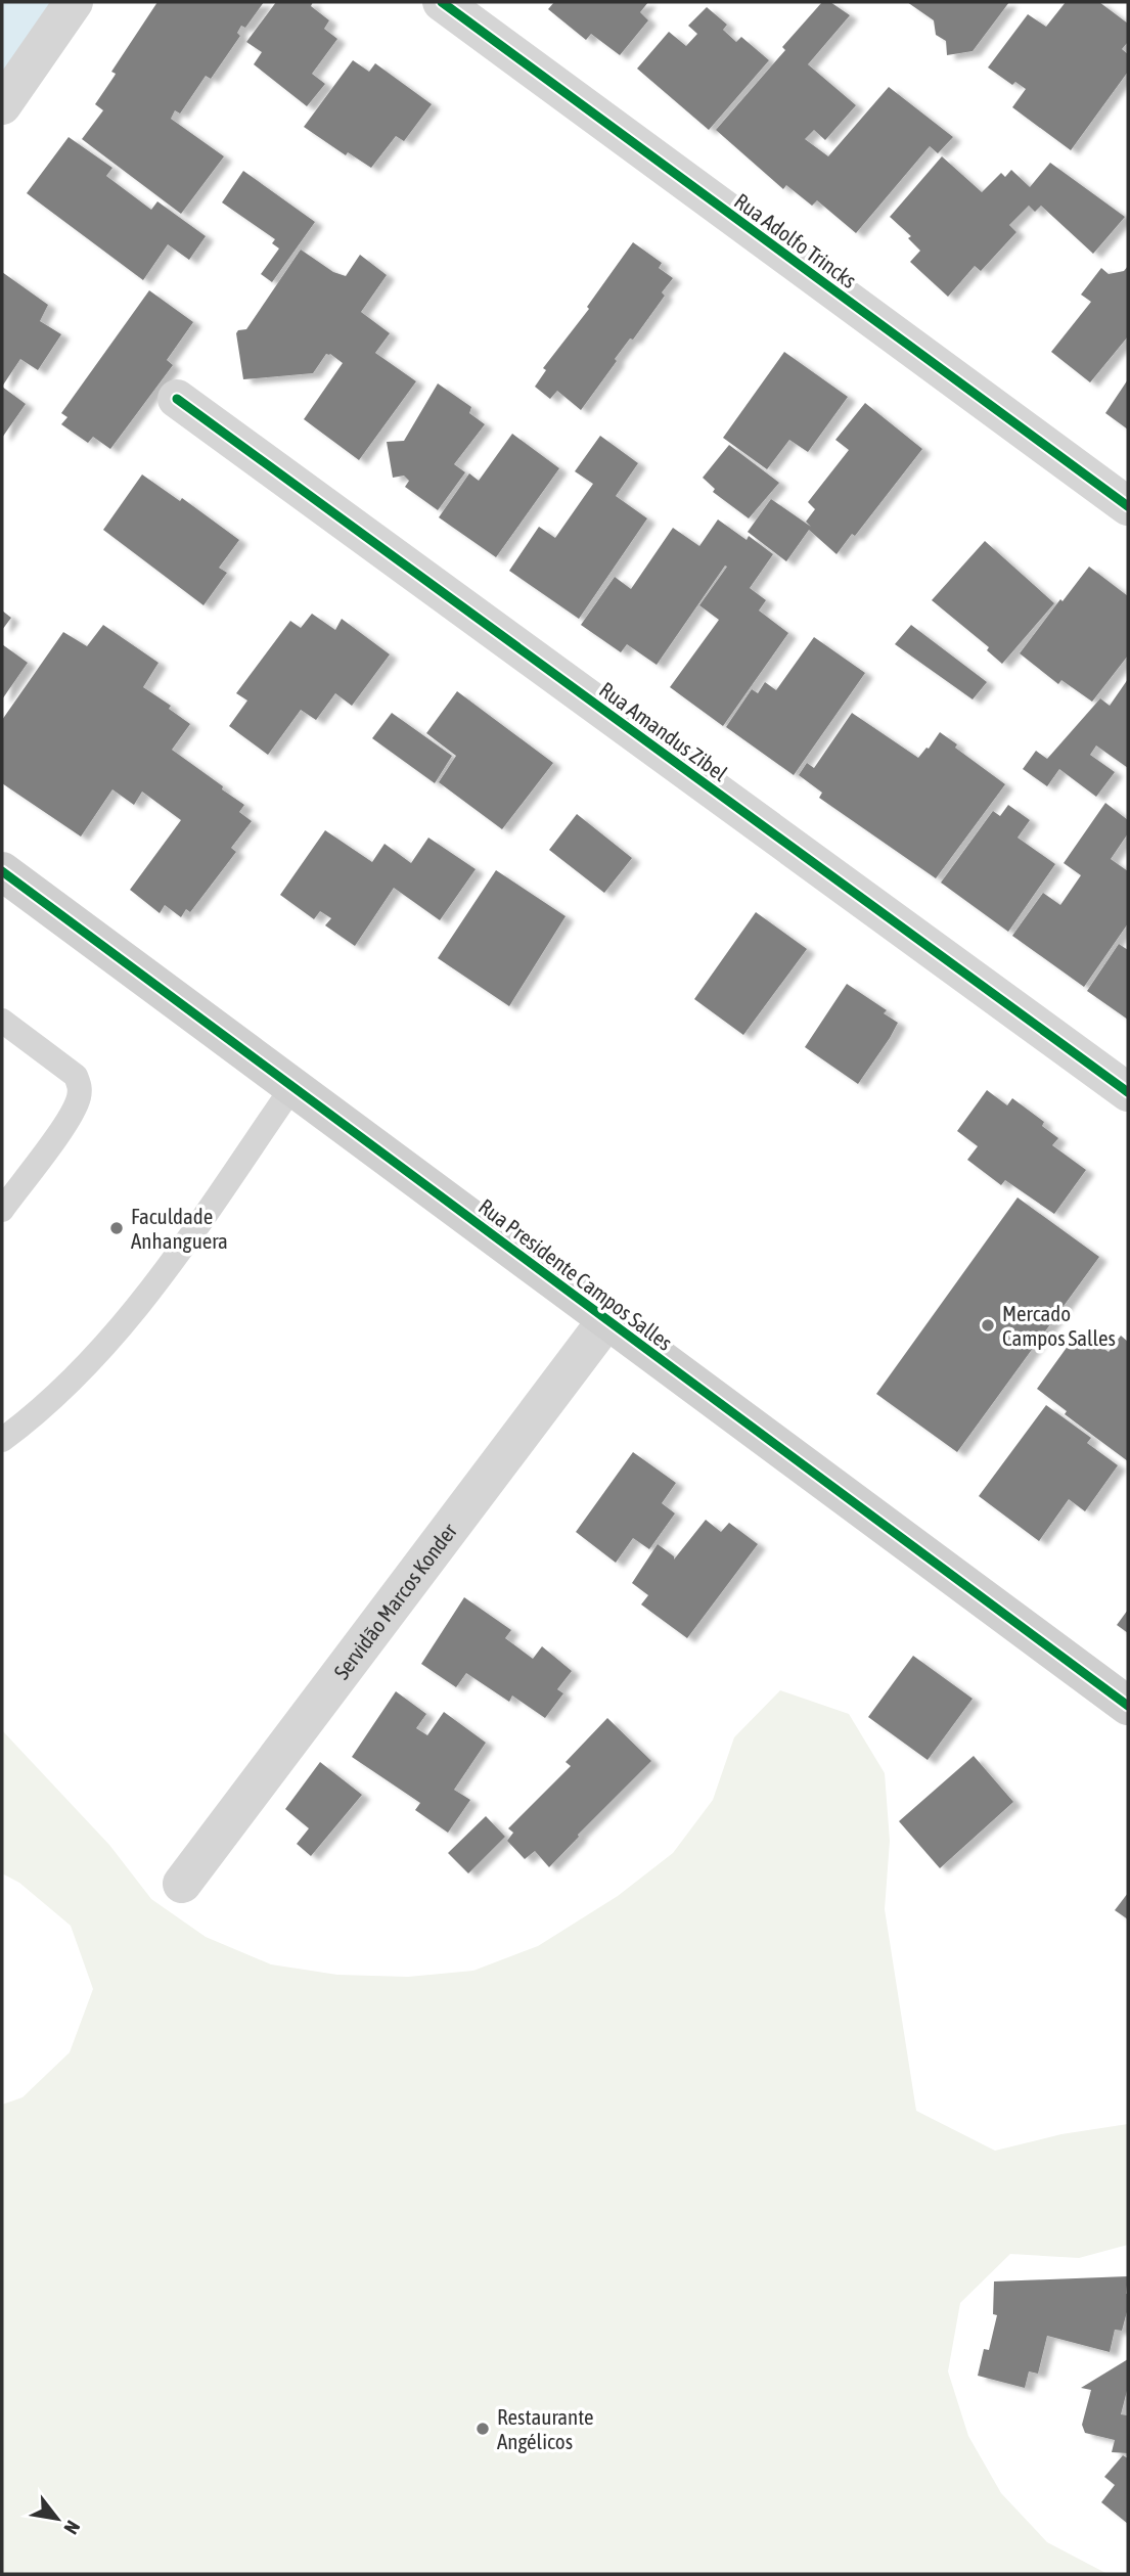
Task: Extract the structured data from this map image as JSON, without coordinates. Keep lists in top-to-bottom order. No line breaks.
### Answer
{"streets":{"main road":["Rua Presidente Campos Salles"],"street":["Rua Adolfo Trincks","Rua Amandus Zibel","Servidão Marcos Konder"]},"crossings":[["Rua Presidente Campos Salles","Servidão Marcos Konder"]],"places":["Faculdade Anhanguera","Mercado Campos Salles","Restaurante Angélicos"],"north":"bottom right"}
